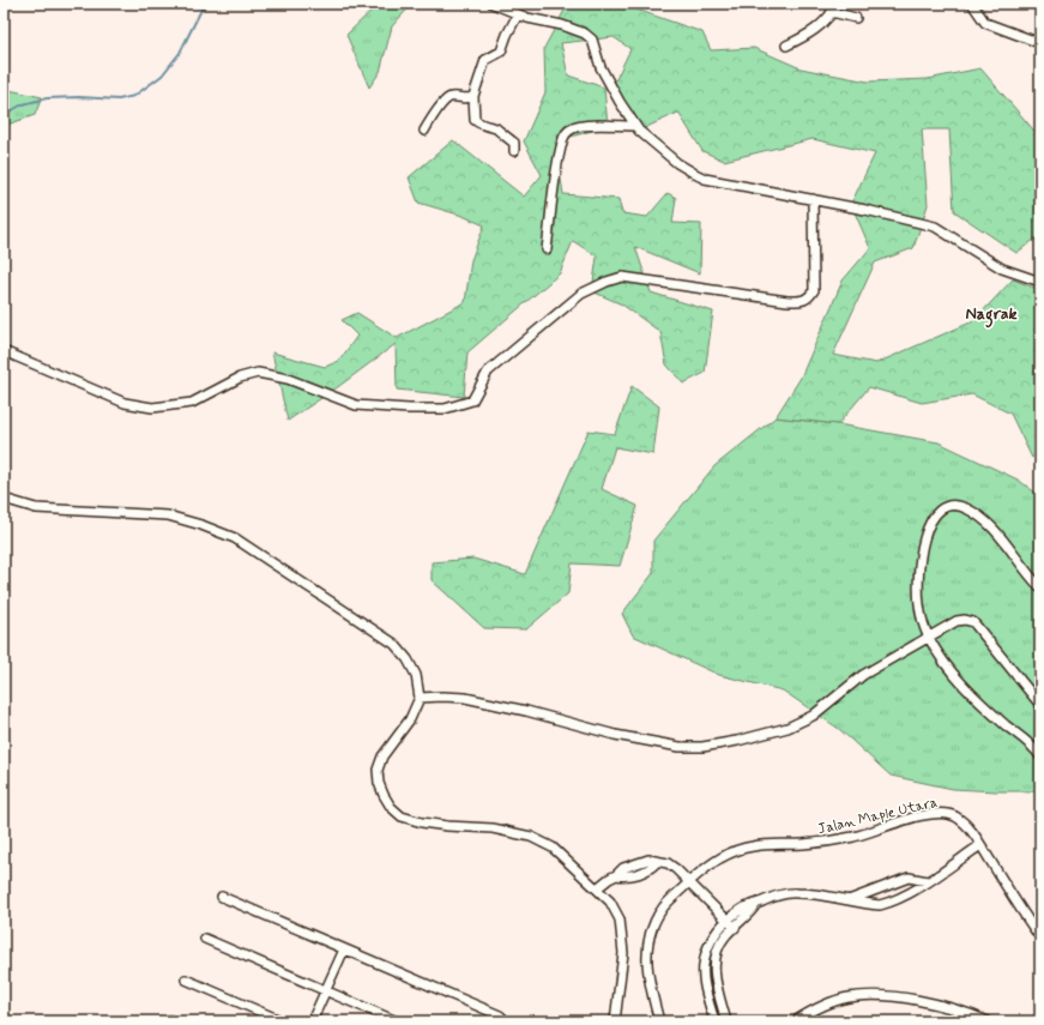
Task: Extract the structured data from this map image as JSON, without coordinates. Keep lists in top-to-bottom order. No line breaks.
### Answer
{"streets":{"street":["Jalan Maple Utara"]},"districts":["Nagrak"]}
